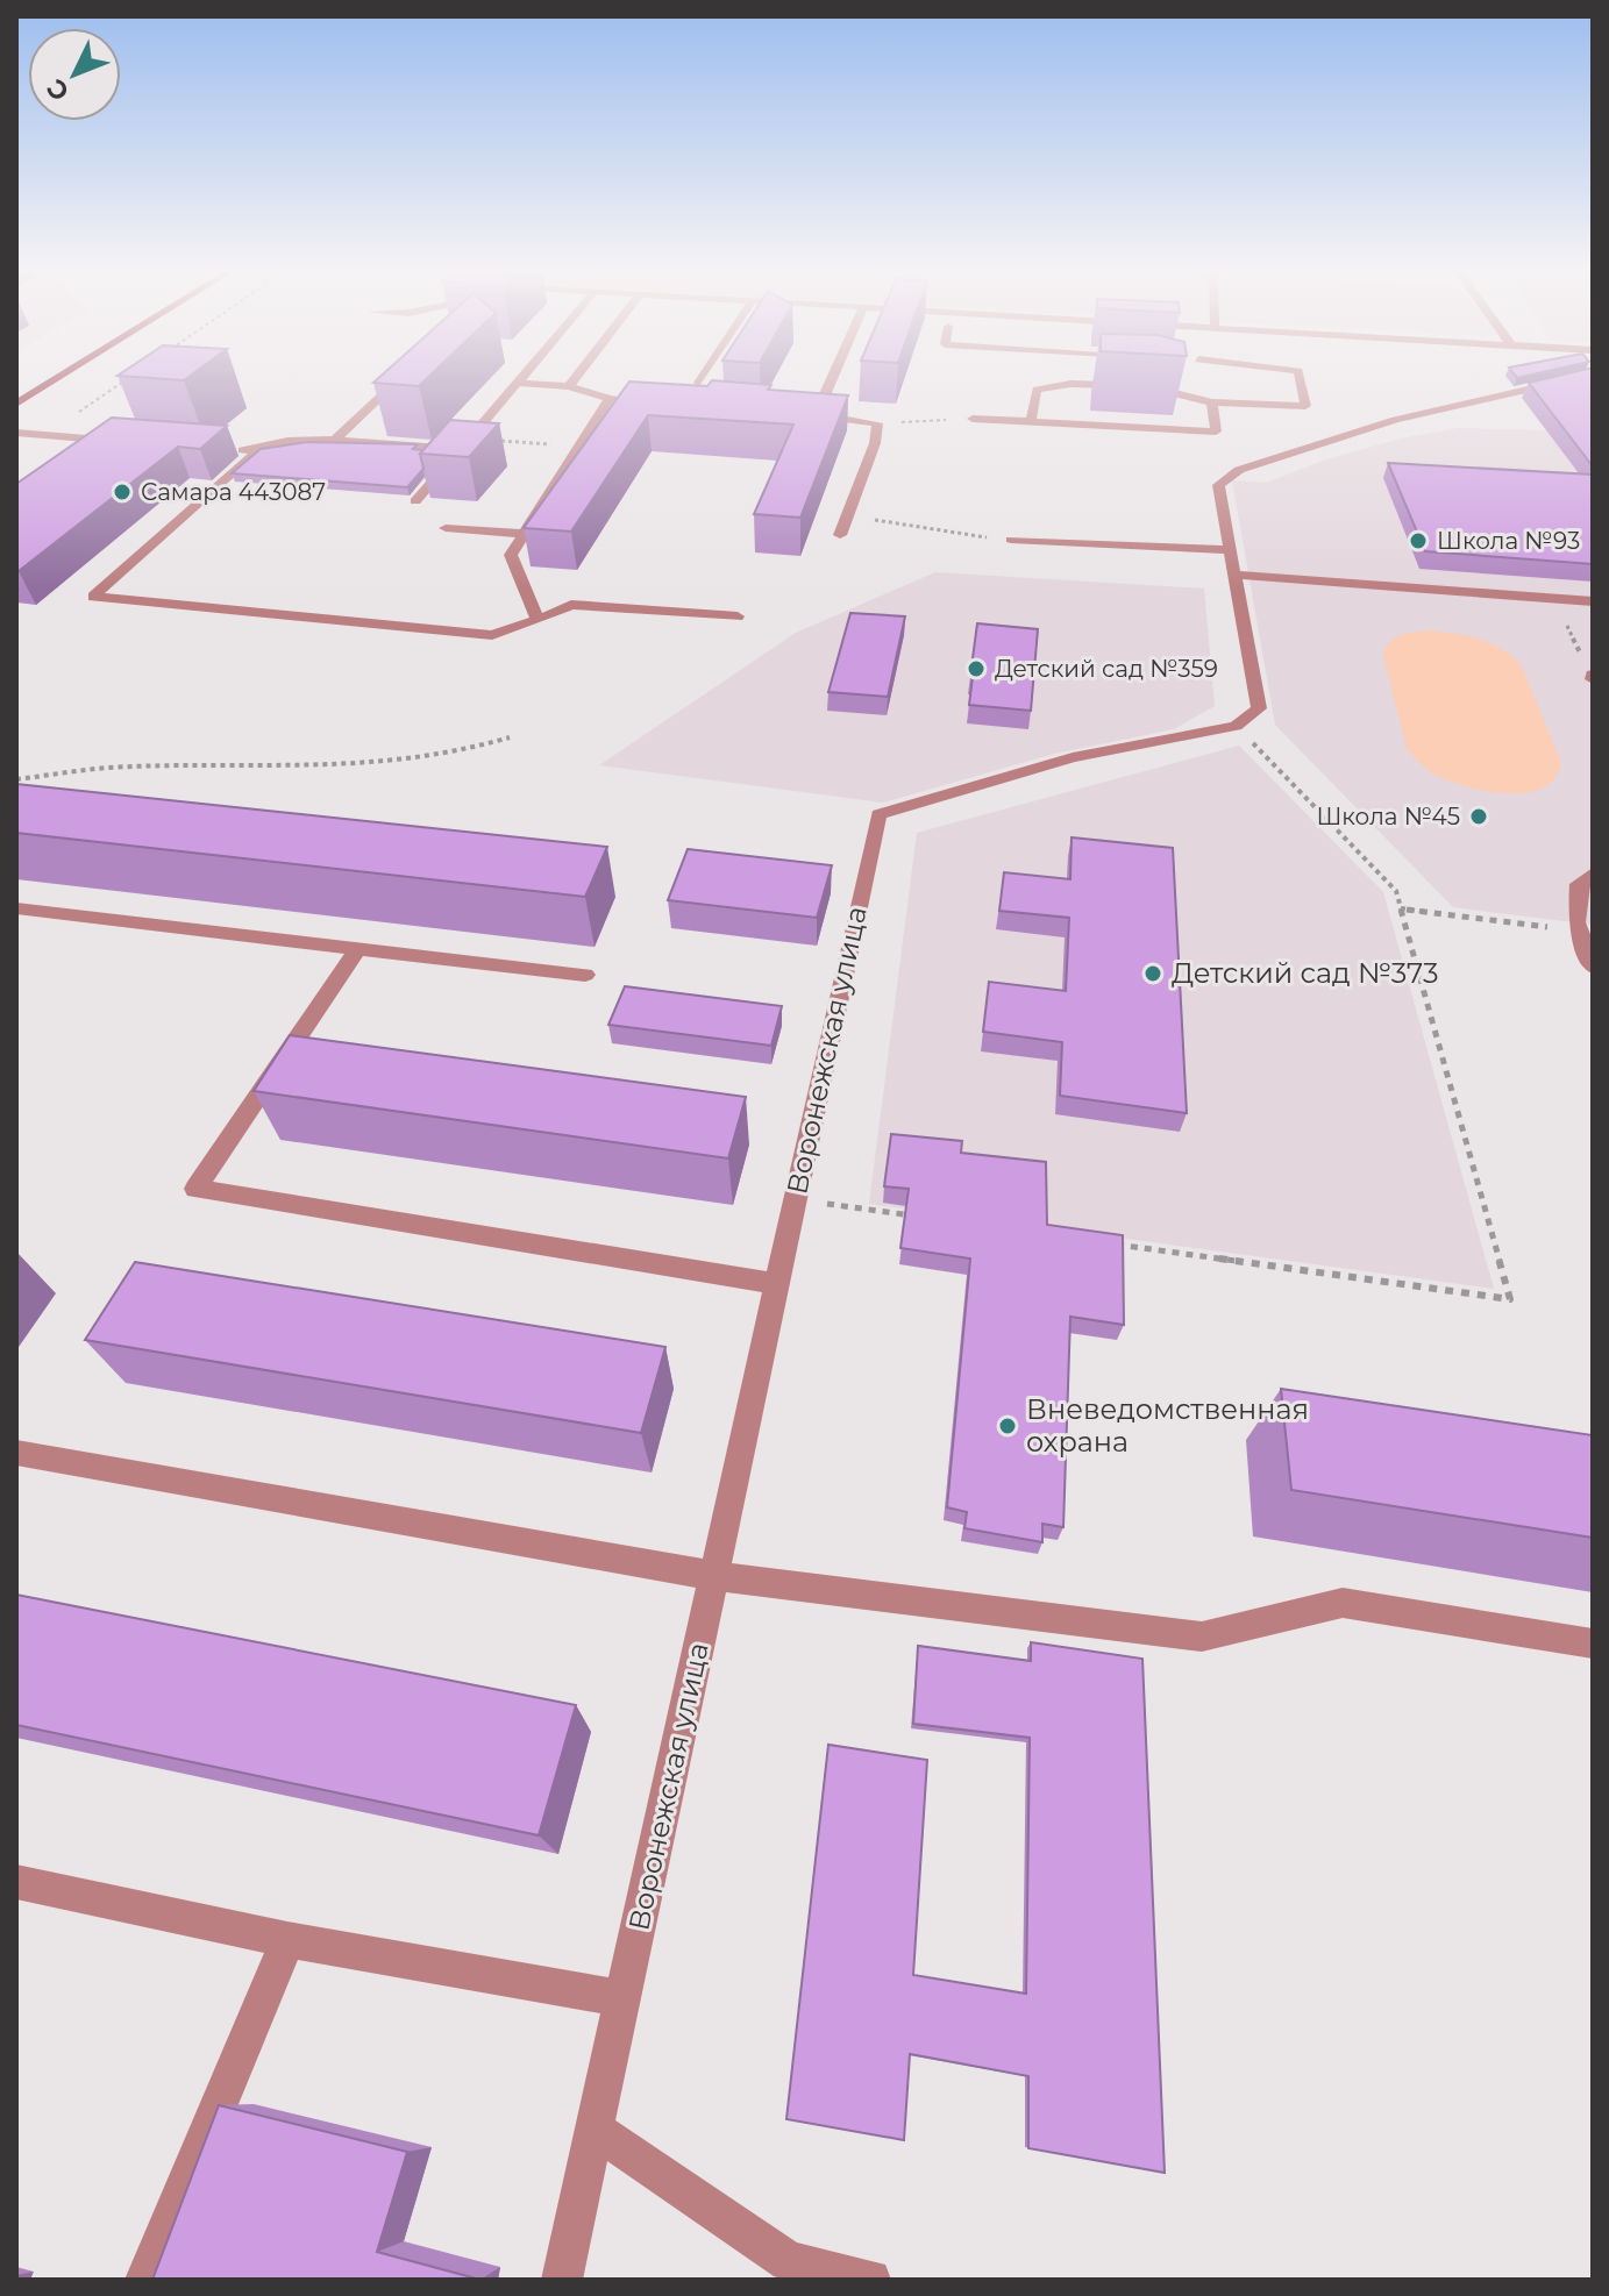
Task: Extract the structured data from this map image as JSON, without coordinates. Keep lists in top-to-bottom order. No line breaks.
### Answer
{"streets":{"street":["Воронежская улица"]},"places":["Самара 443087","Школа №93","Детский сад №359","Школа №45","Детский сад №373","Вневедомственная охрана"],"north":"bottom left"}
